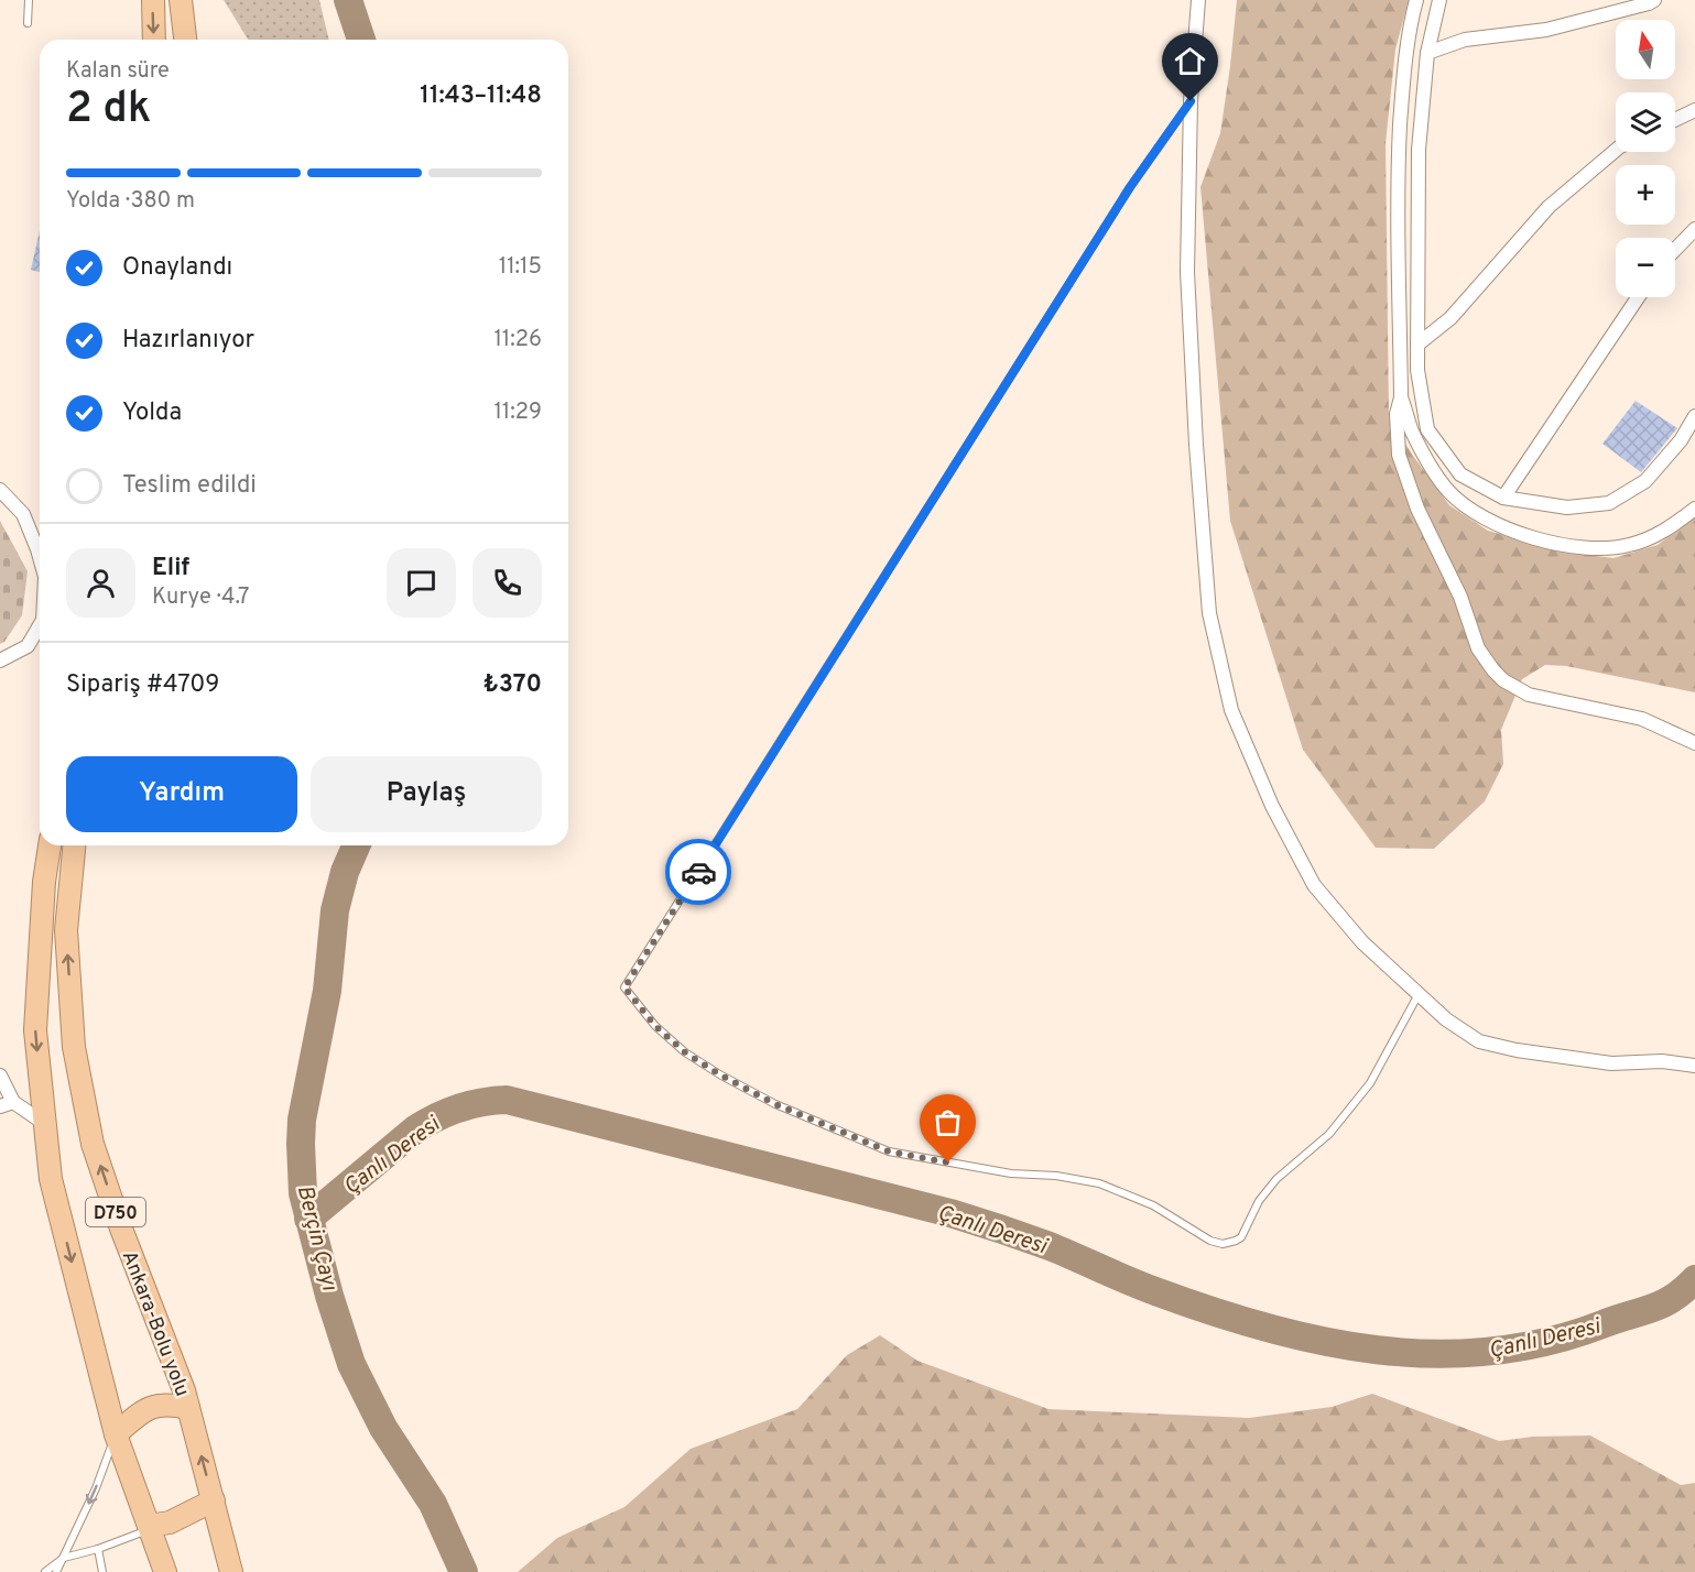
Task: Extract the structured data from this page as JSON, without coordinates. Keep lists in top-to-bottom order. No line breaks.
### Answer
{"streets":{"highway":["D750","Ankara-Bolu yolu"]},"water":["Çanlı Deresi","Berçin Çayı"],"north":"top","page":{"map_buttons":["+","−"],"heading":["2 dk","Kalan süre","11:43–11:48"],"panel":["Elif","Kurye · 4.7","Sipariş #4709","₺370"],"bar":"Yolda · 380 m","list":[["Onaylandı","11:15"],["Hazırlanıyor","11:26"],["Yolda","11:29"],"Teslim edildi"],"buttons":["Yardım","Paylaş"]}}
